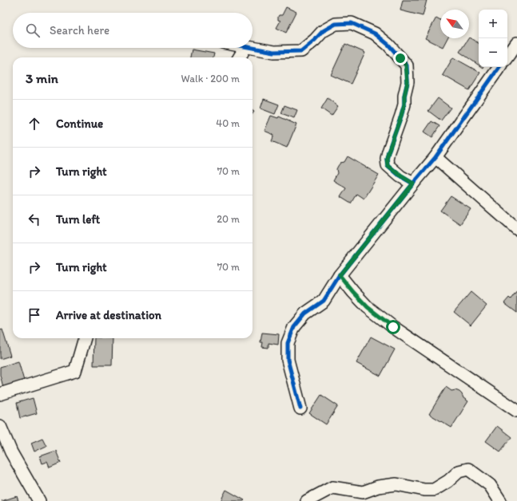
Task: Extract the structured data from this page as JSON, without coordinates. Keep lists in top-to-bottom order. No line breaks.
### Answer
{"north":"top left","page":{"map_buttons":["+","−"],"search":"Search here","heading":["3 min","Walk · 200 m"],"list":[["Continue","40 m"],["Turn right","70 m"],["Turn left","20 m"],["Turn right","70 m"],"Arrive at destination"]}}
